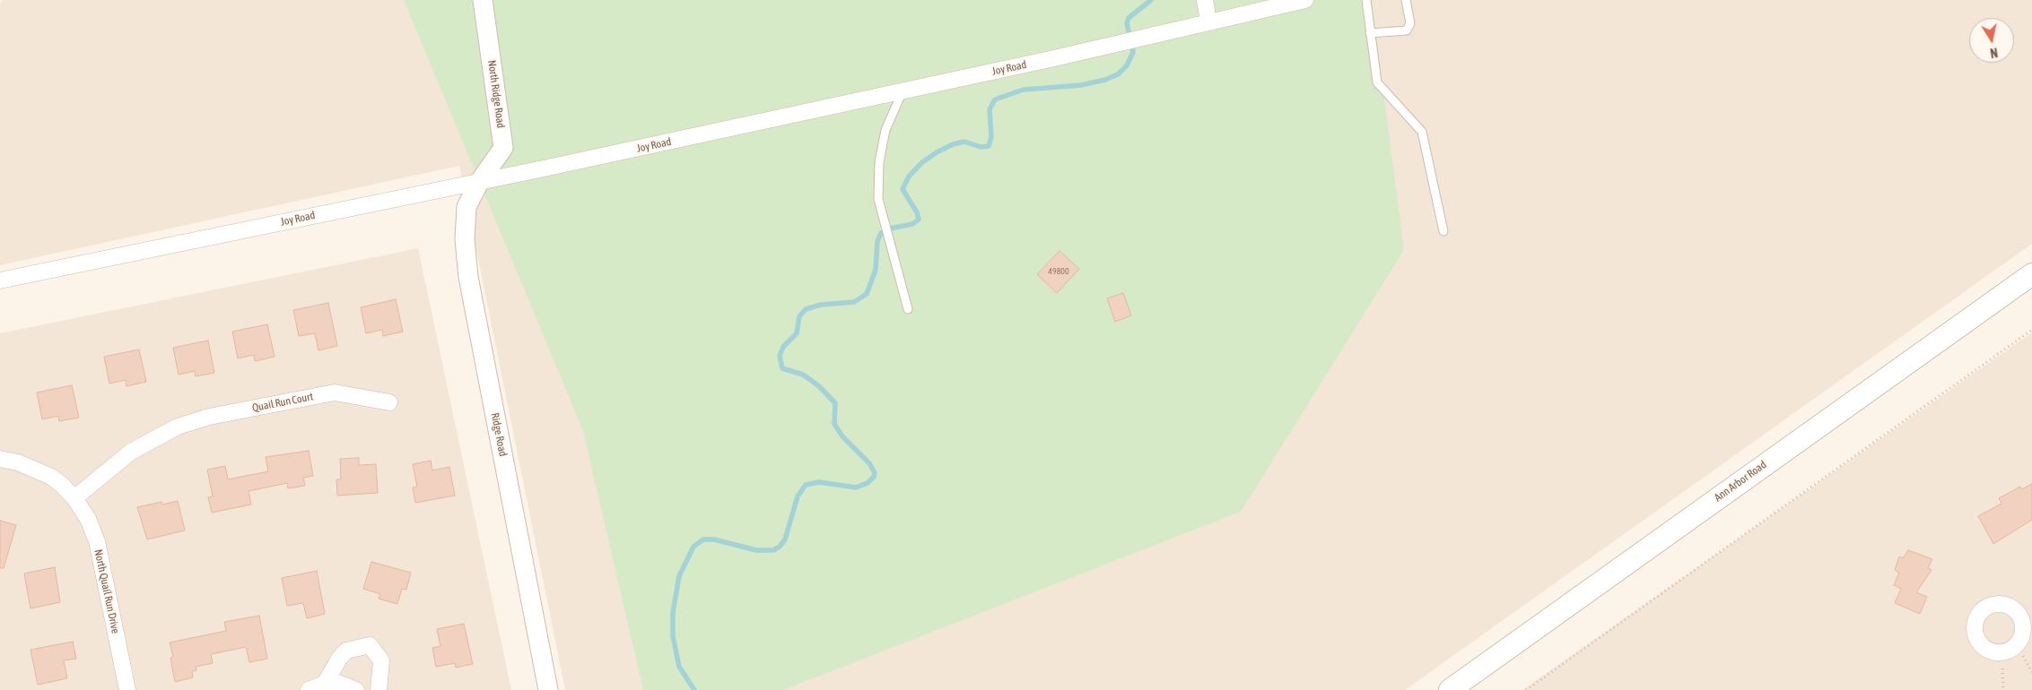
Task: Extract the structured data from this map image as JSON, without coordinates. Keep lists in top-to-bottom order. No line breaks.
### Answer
{"streets":{"main road":["Ann Arbor Road"],"street":["Joy Road","North Ridge Road","Quail Run Court","Ridge Road","North Quail Run Drive"]},"crossings":[["Joy Road","North Ridge Road"],["Joy Road","Ridge Road"],["North Ridge Road","Ridge Road"],["Quail Run Court","North Quail Run Drive"]],"house_numbers":["49800"],"north":"bottom"}
